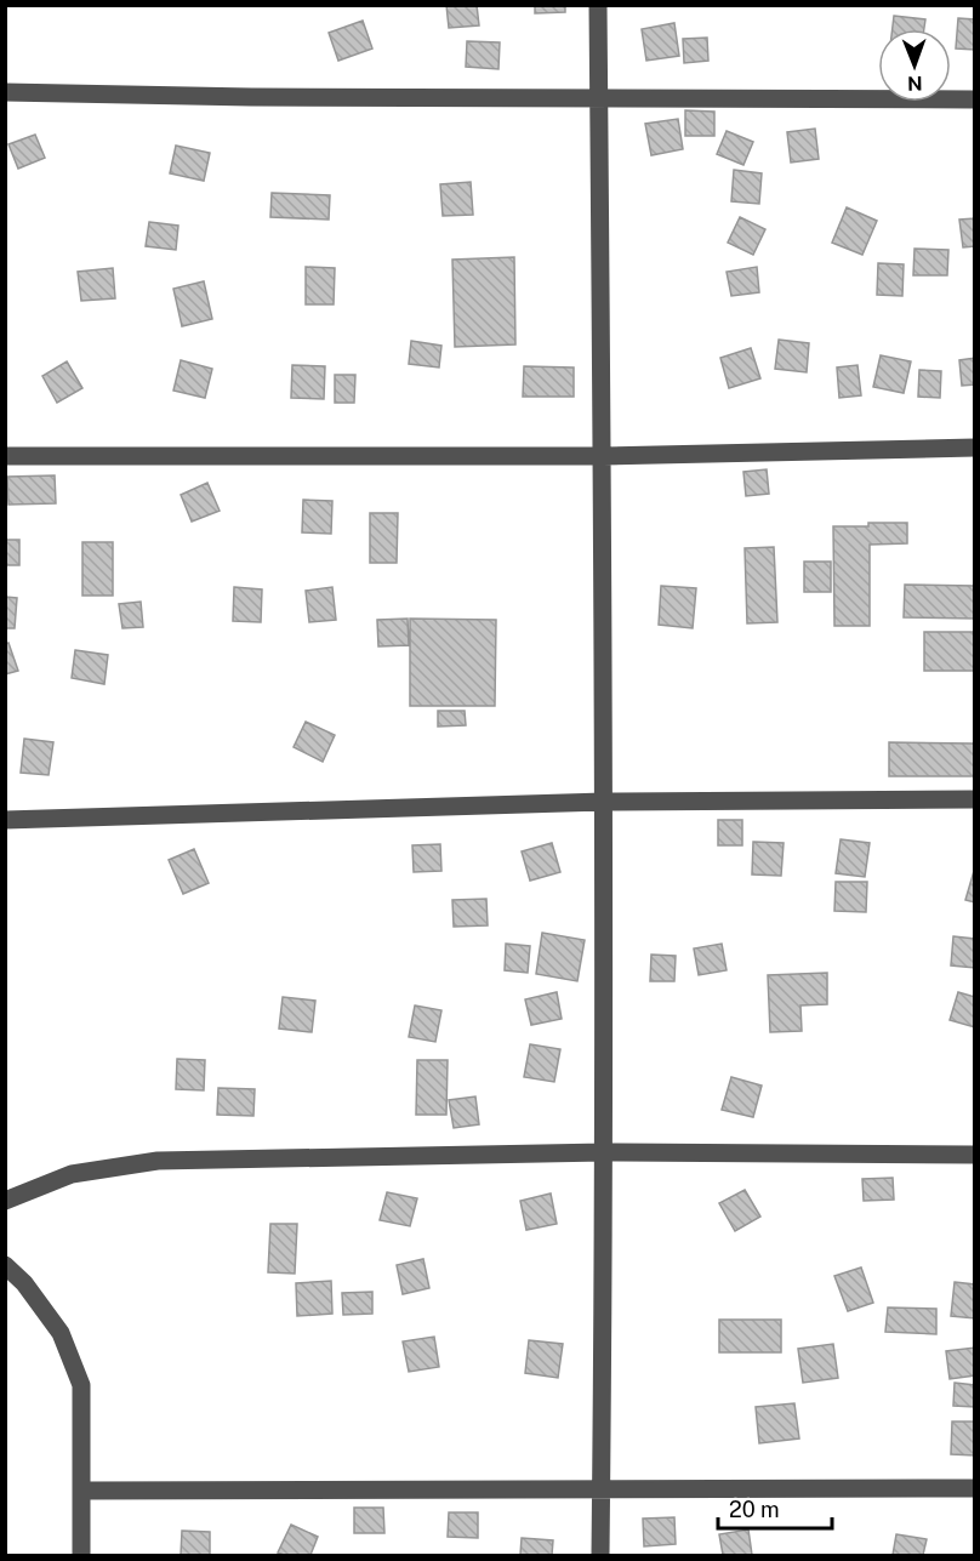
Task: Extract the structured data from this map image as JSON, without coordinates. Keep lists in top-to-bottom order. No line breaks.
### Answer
{"scale_bar":"20 m","north":"bottom"}
